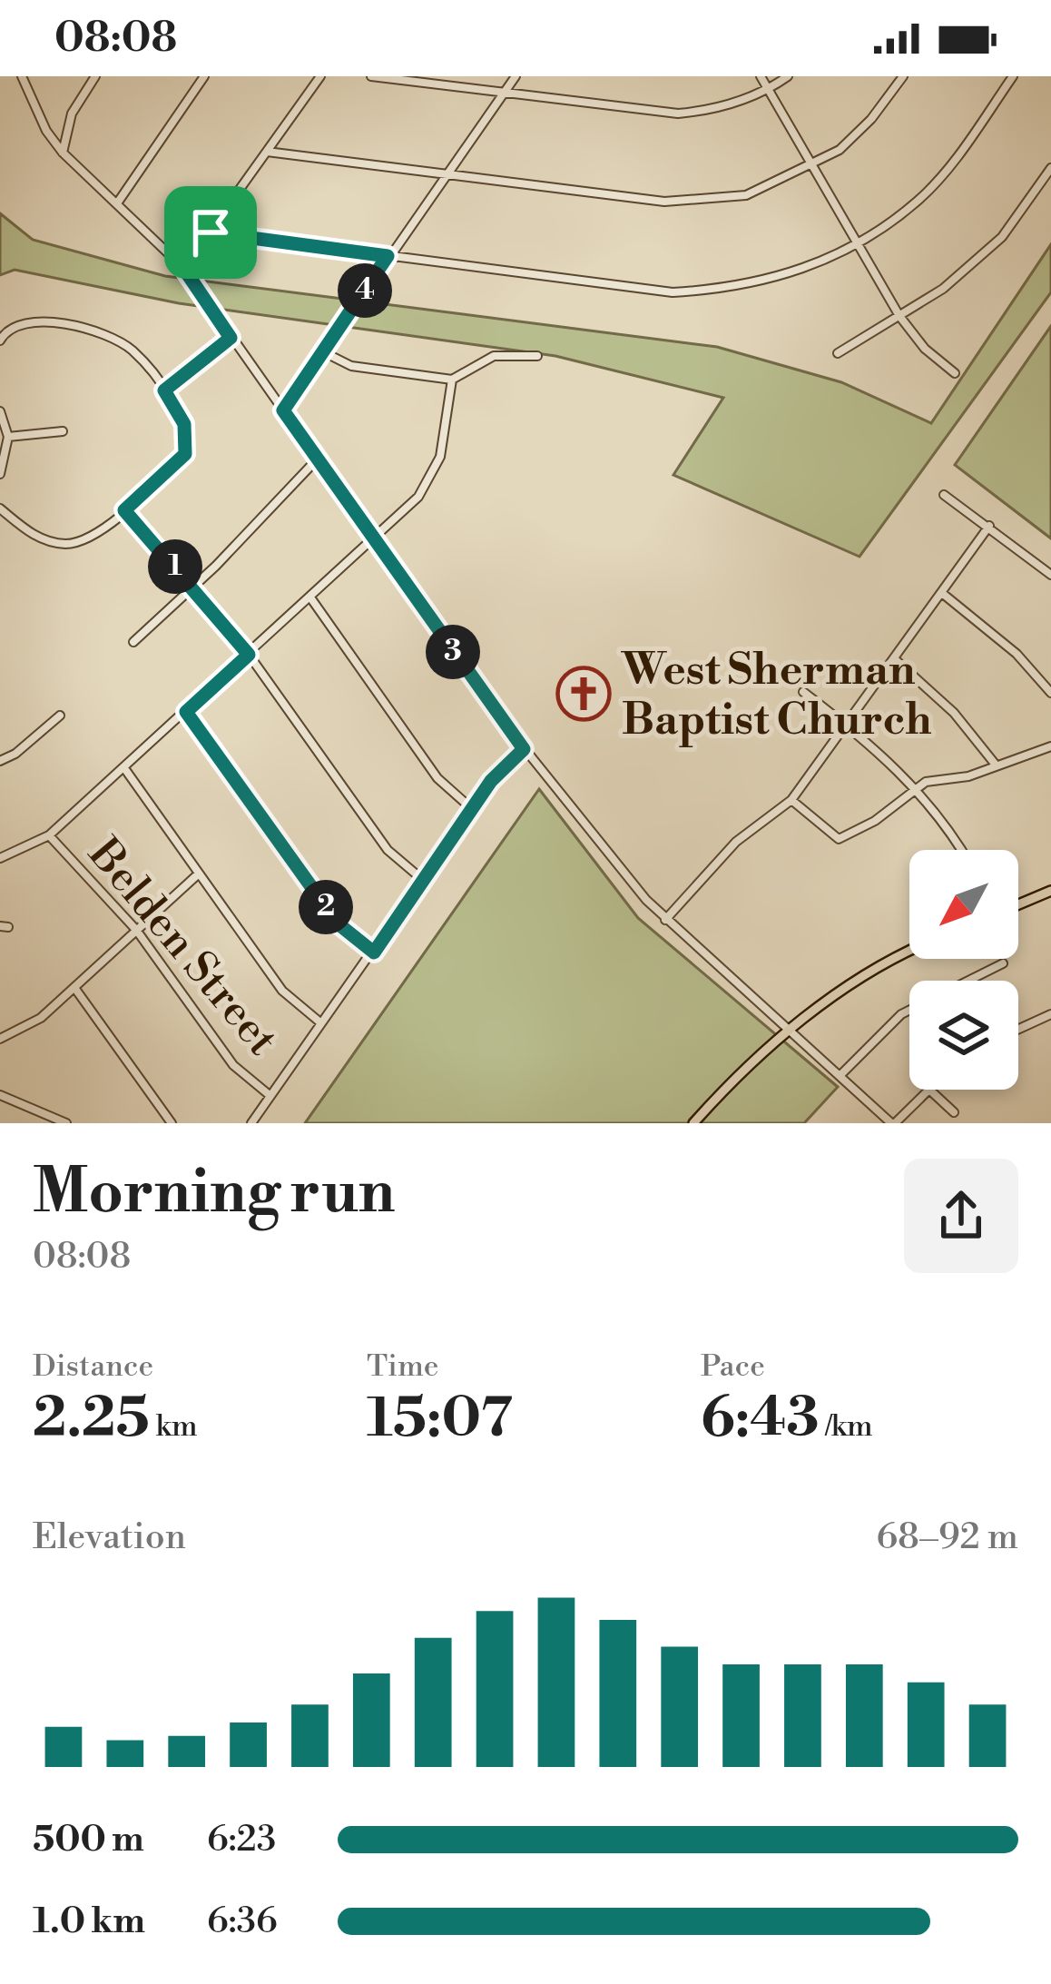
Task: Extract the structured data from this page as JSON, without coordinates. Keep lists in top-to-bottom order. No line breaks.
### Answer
{"streets":{"street":["Belden Street"]},"places":{"church":["West Sherman Baptist Church"]},"north":"bottom left","page":{"status":"08:08","pins":["4","1","3","2"],"heading":["Morning run","08:08"],"stats":[["Distance","2.25 km"],["Time","15:07"],["Pace","6:43 /km"]],"chart":["Elevation","68–92 m"],"list":[{"name":"500 m","note":"6:23"},{"name":"1.0 km","note":"6:36"}]}}
